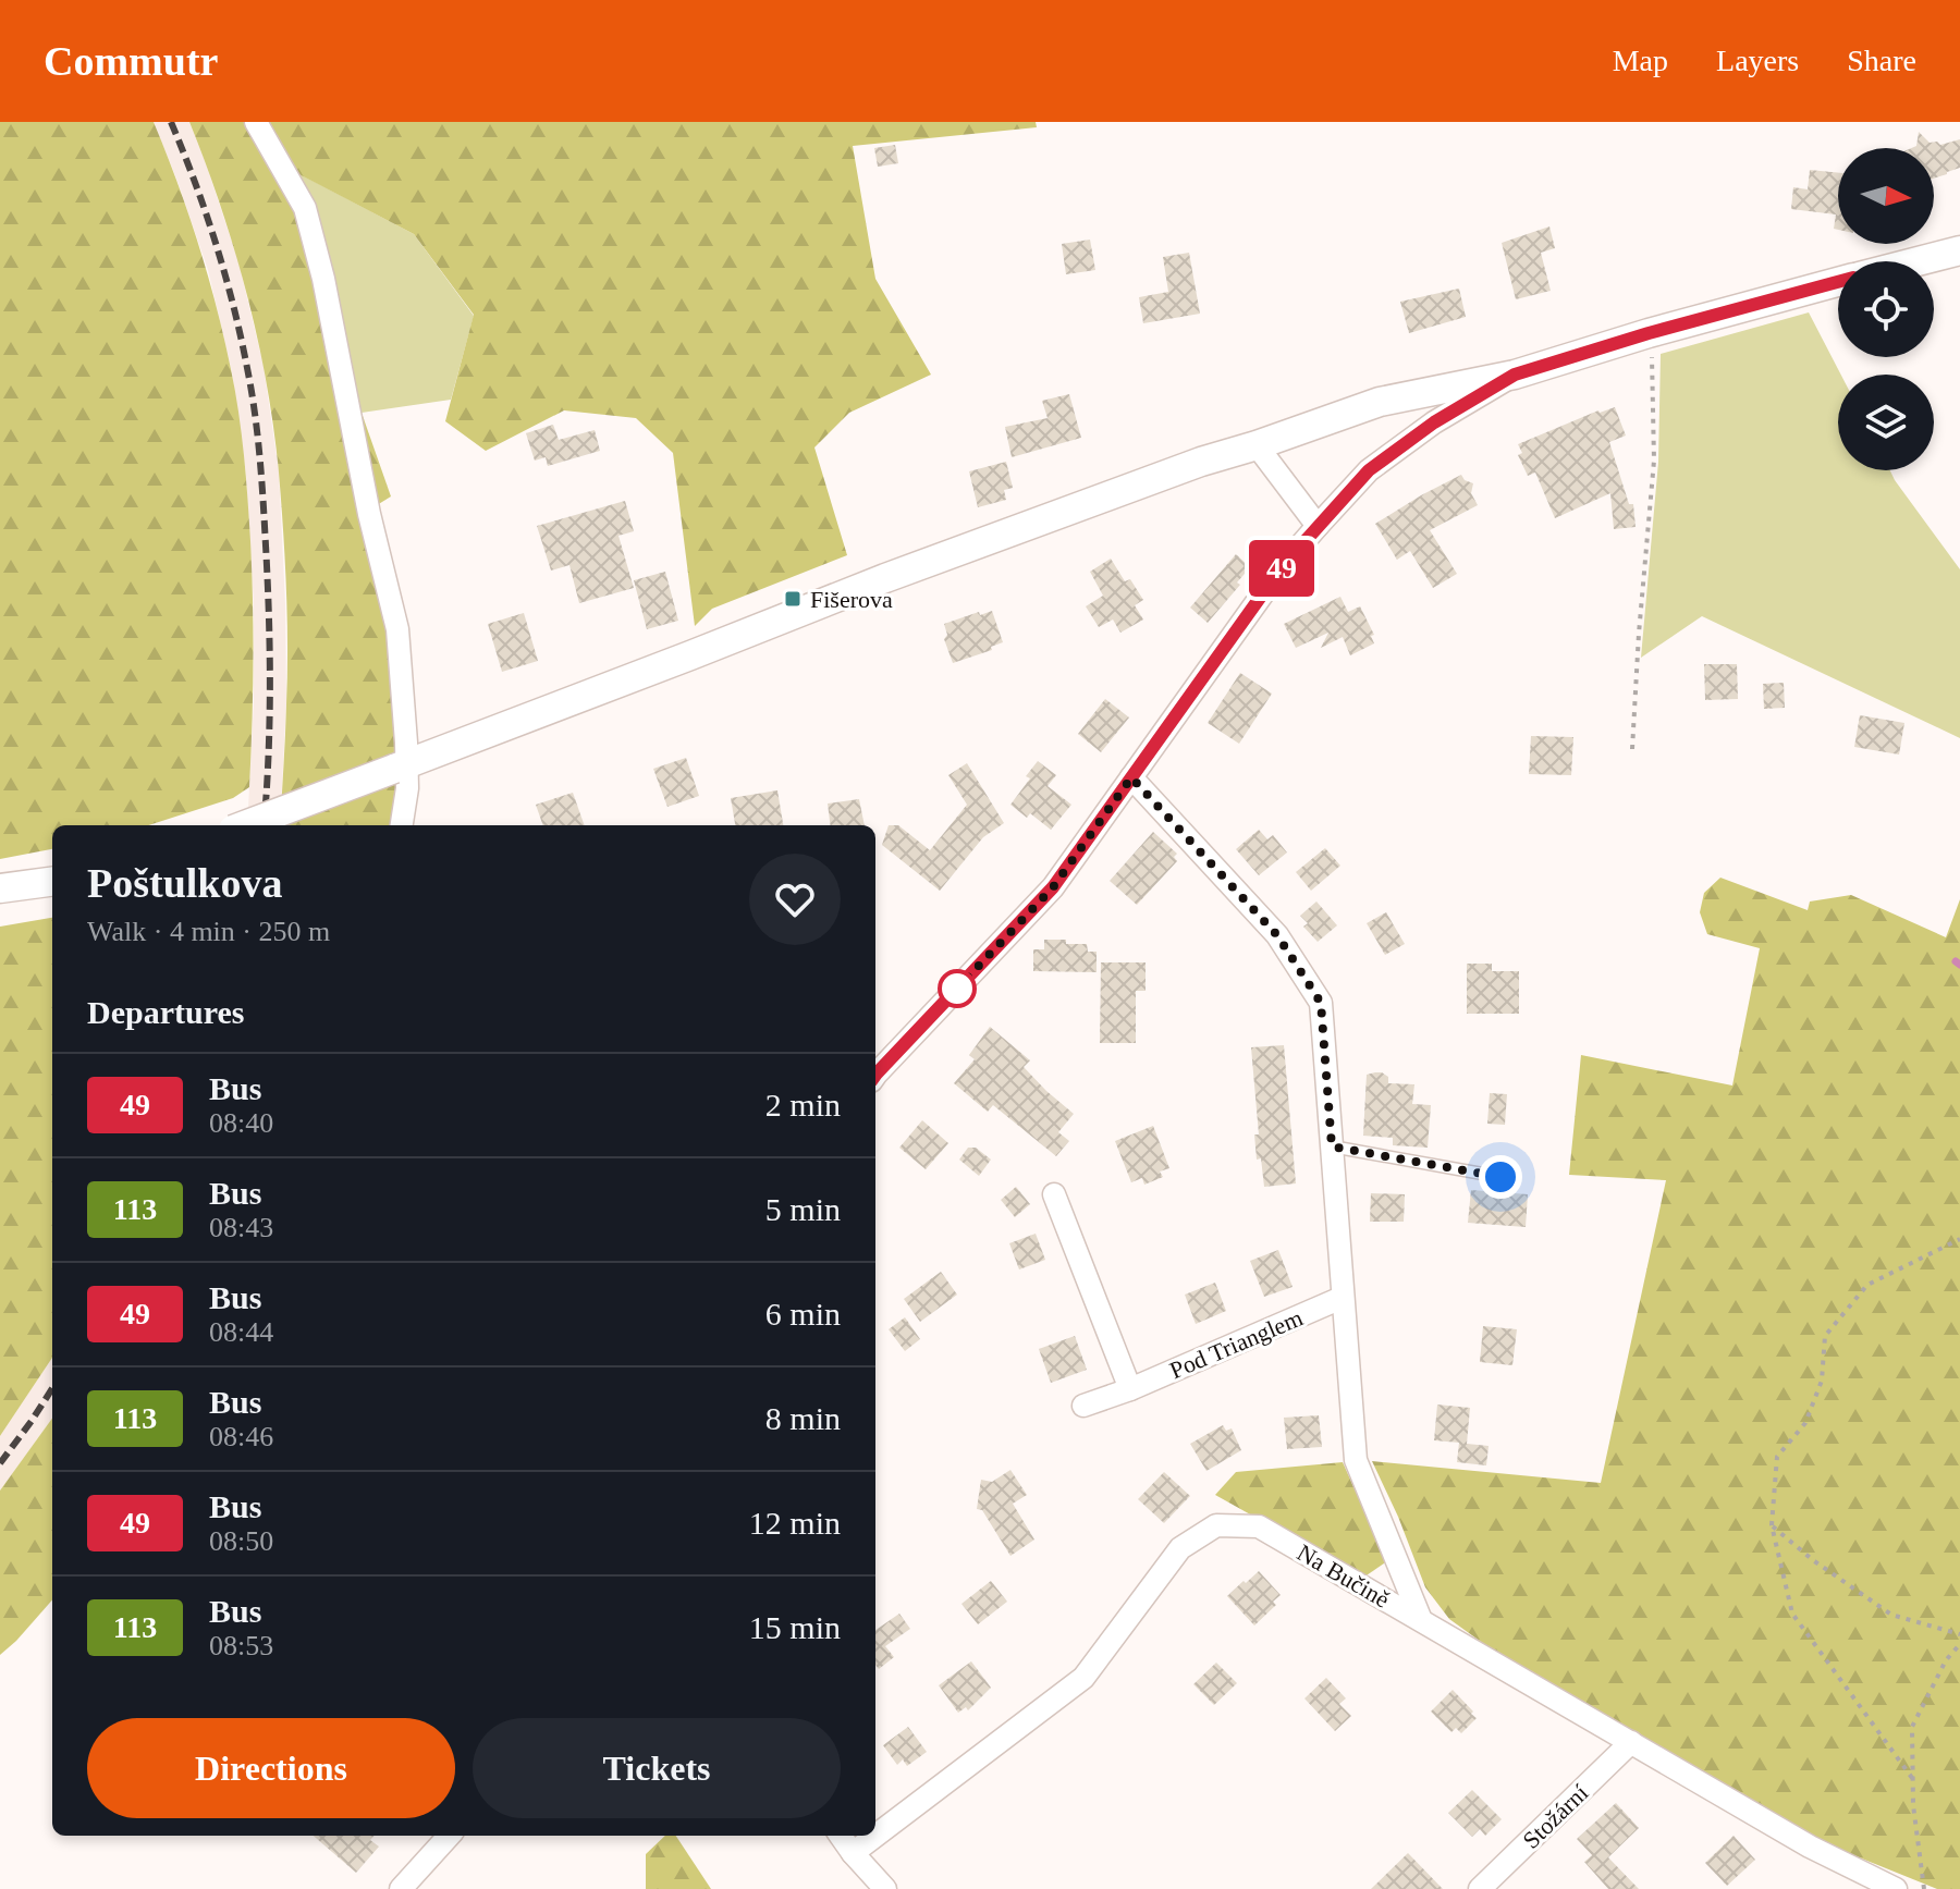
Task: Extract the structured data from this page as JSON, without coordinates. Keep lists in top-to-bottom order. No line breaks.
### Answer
{"streets":{"street":["Pod Trianglem","Na Bučině","Stožární"]},"crossings":[["Na Bučině","Stožární"]],"places":{"transit":["Fišerova"]},"lines":["bus line 49"],"north":"right","page":{"header":"Commutr","nav":["Map","Layers","Share"],"on_map":"49","heading":[["Poštulkova","Walk · 4 min · 250 m"],"Departures"],"list":[{"mark":"49","name":"Bus","note":"08:40","value":"2 min"},{"mark":"113","name":"Bus","note":"08:43","value":"5 min"},{"mark":"49","name":"Bus","note":"08:44","value":"6 min"},{"mark":"113","name":"Bus","note":"08:46","value":"8 min"},{"mark":"49","name":"Bus","note":"08:50","value":"12 min"},{"mark":"113","name":"Bus","note":"08:53","value":"15 min"}],"buttons":["Directions","Tickets"]}}
